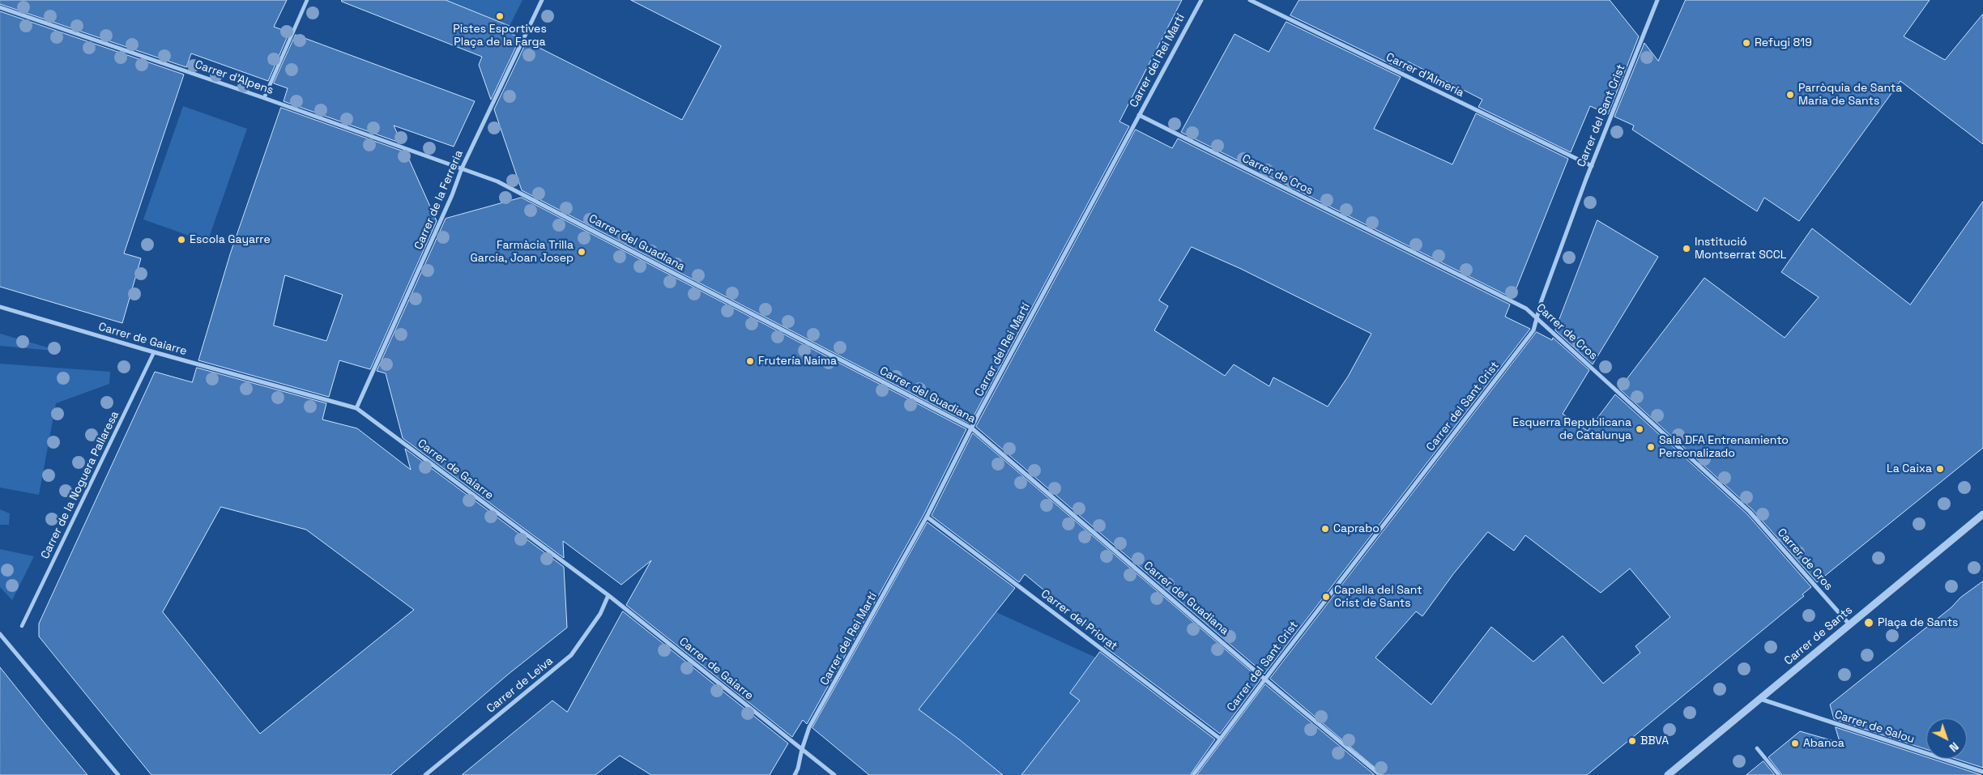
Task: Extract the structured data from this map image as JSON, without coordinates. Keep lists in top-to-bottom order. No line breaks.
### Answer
{"streets":{"street":["Carrer del Rei Martí","Carrer d'Almería","Carrer d'Alpens","Carrer del Sant Crist","Carrer de Cros","Carrer de la Ferreria","Carrer del Guadiana","Carrer de Gaiarre","Carrer de la Noguera Pallaresa","Carrer del Priorat","Carrer de Sants","Carrer de Leiva","Carrer de Salou"]},"crossings":[["Carrer del Rei Martí","Carrer de Cros"],["Carrer del Rei Martí","Carrer del Guadiana"],["Carrer del Rei Martí","Carrer de Gaiarre"],["Carrer del Rei Martí","Carrer del Priorat"],["Carrer d'Almería","Carrer del Sant Crist"],["Carrer d'Alpens","Carrer de la Ferreria"],["Carrer d'Alpens","Carrer del Guadiana"],["Carrer del Sant Crist","Carrer de Cros"],["Carrer del Sant Crist","Carrer del Guadiana"],["Carrer del Sant Crist","Carrer del Priorat"],["Carrer de Cros","Carrer de Sants"],["Carrer de la Ferreria","Carrer del Guadiana"],["Carrer de la Ferreria","Carrer de Gaiarre"],["Carrer de Gaiarre","Carrer de la Noguera Pallaresa"],["Carrer de Gaiarre","Carrer de Leiva"],["Carrer de Sants","Carrer de Salou"]],"places":["Pistes Esportives Plaça de la Farga","Refugi 819","Parròquia de Santa Maria de Sants","Escola Gayarre","Institució Montserrat SCCL","Farmàcia Trilla García, Joan Josep","Frutería Naima","Esquerra Republicana de Catalunya","Sala DFA Entrenamiento Personalizado","La Caixa","Caprabo","Capella del Sant Crist de Sants","Plaça de Sants","BBVA","Abanca"],"north":"bottom right"}
